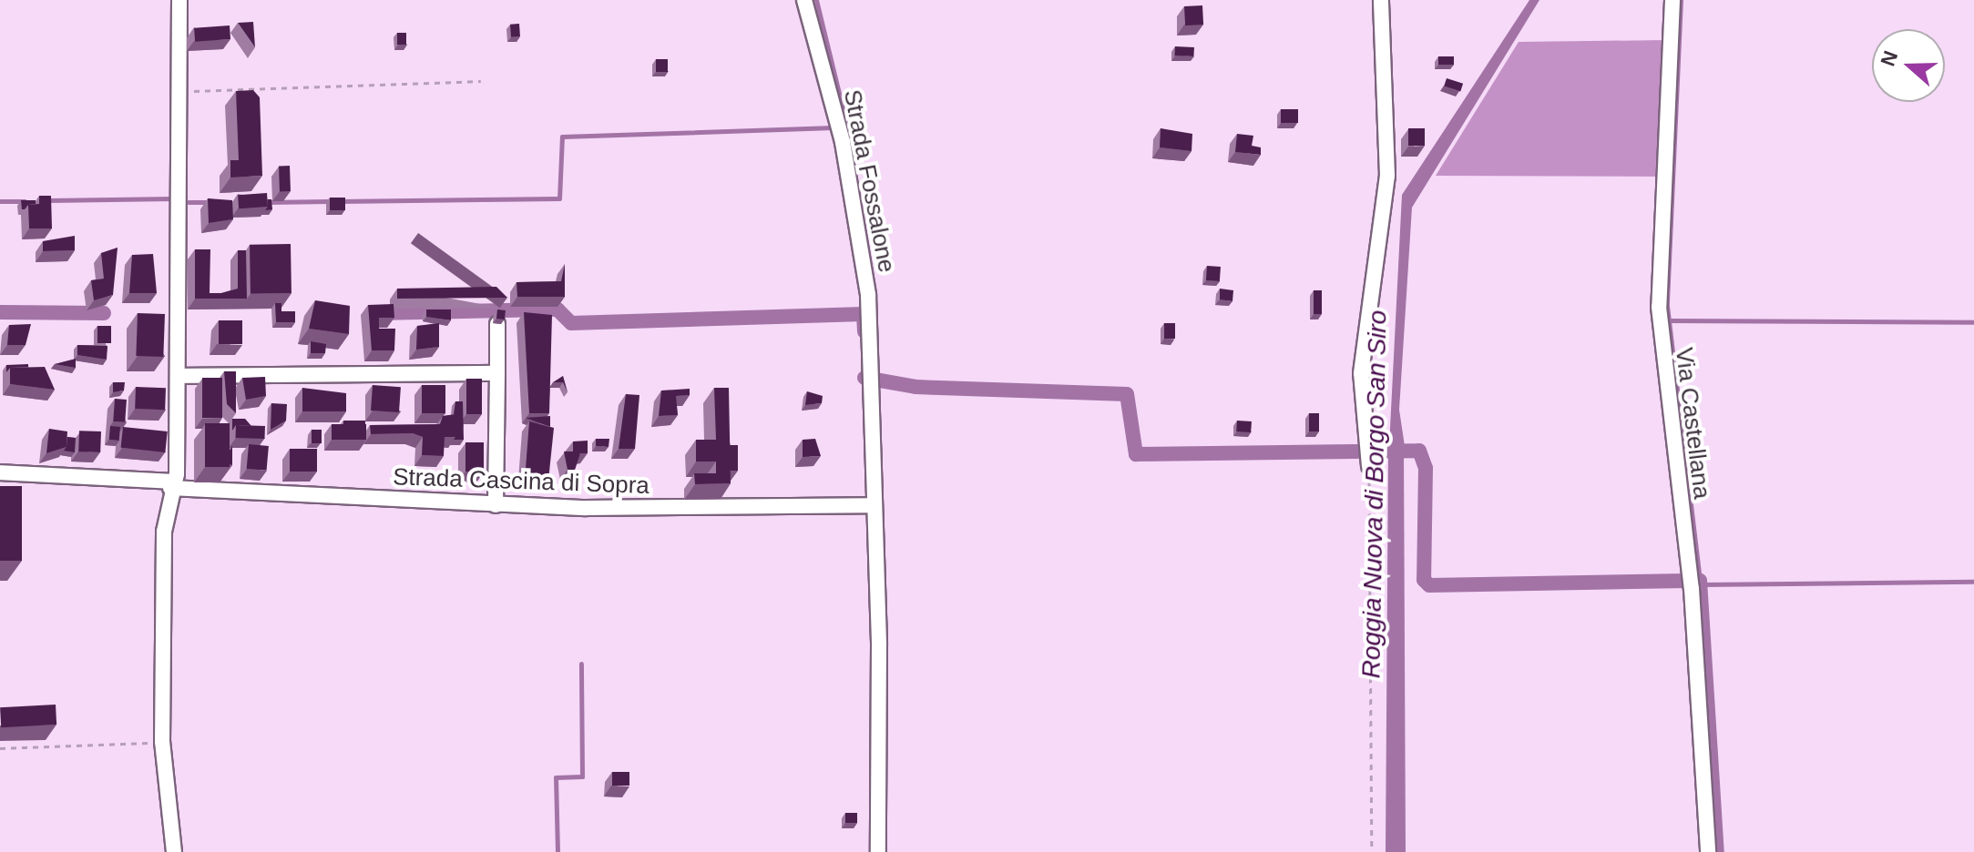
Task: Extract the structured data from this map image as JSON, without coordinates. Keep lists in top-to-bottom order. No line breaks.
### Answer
{"streets":{"street":["Strada Fossalone","Via Castellana","Strada Cascina di Sopra"]},"crossings":[["Strada Fossalone","Strada Cascina di Sopra"]],"water":["Roggia Nuova di Borgo San Siro"],"north":"left"}
